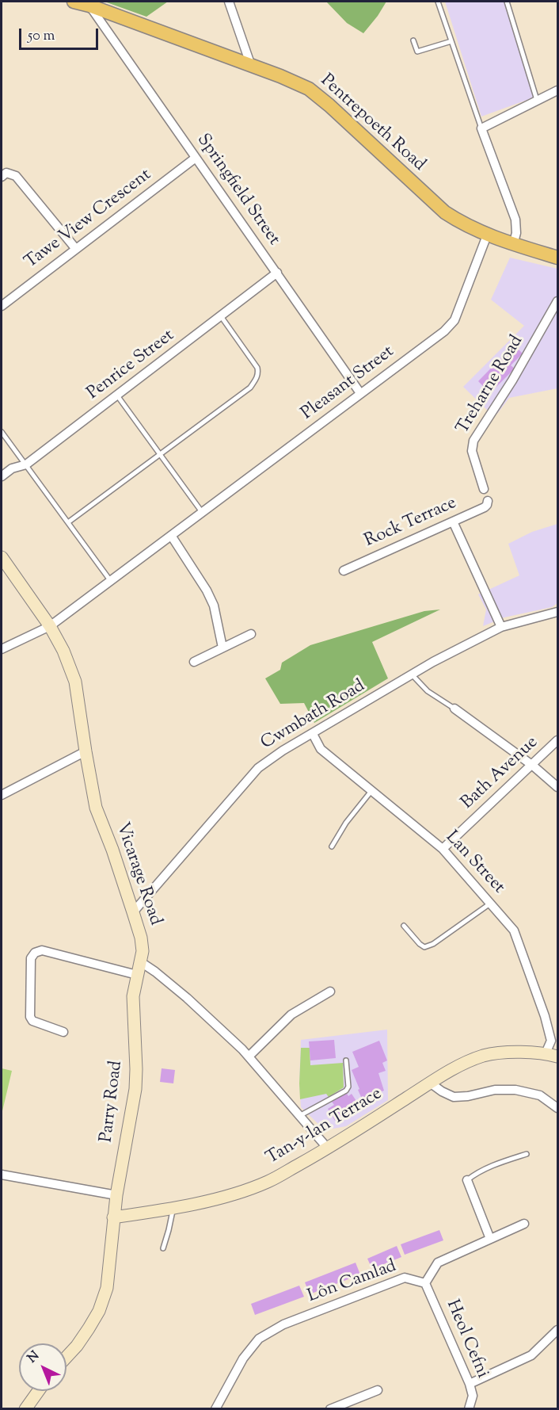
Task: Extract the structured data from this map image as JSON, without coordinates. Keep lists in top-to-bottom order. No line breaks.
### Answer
{"streets":{"main road":["Pentrepoeth Road"],"street":["Springfield Street","Tawe View Crescent","Penrice Street","Pleasant Street","Treharne Road","Rock Terrace","Cwmbath Road","Bath Avenue","Lan Street","Vicarage Road","Parry Road","Tan-y-lan Terrace","Lôn Camlad","Heol Cefni"]},"crossings":[["Pentrepoeth Road","Springfield Street"],["Pentrepoeth Road","Pleasant Street"],["Springfield Street","Tawe View Crescent"],["Springfield Street","Penrice Street"],["Springfield Street","Pleasant Street"],["Cwmbath Road","Lan Street"],["Cwmbath Road","Vicarage Road"],["Bath Avenue","Lan Street"],["Lan Street","Tan-y-lan Terrace"],["Vicarage Road","Parry Road"],["Parry Road","Tan-y-lan Terrace"],["Lôn Camlad","Heol Cefni"]],"scale_bar":"50 m","north":"top left"}
